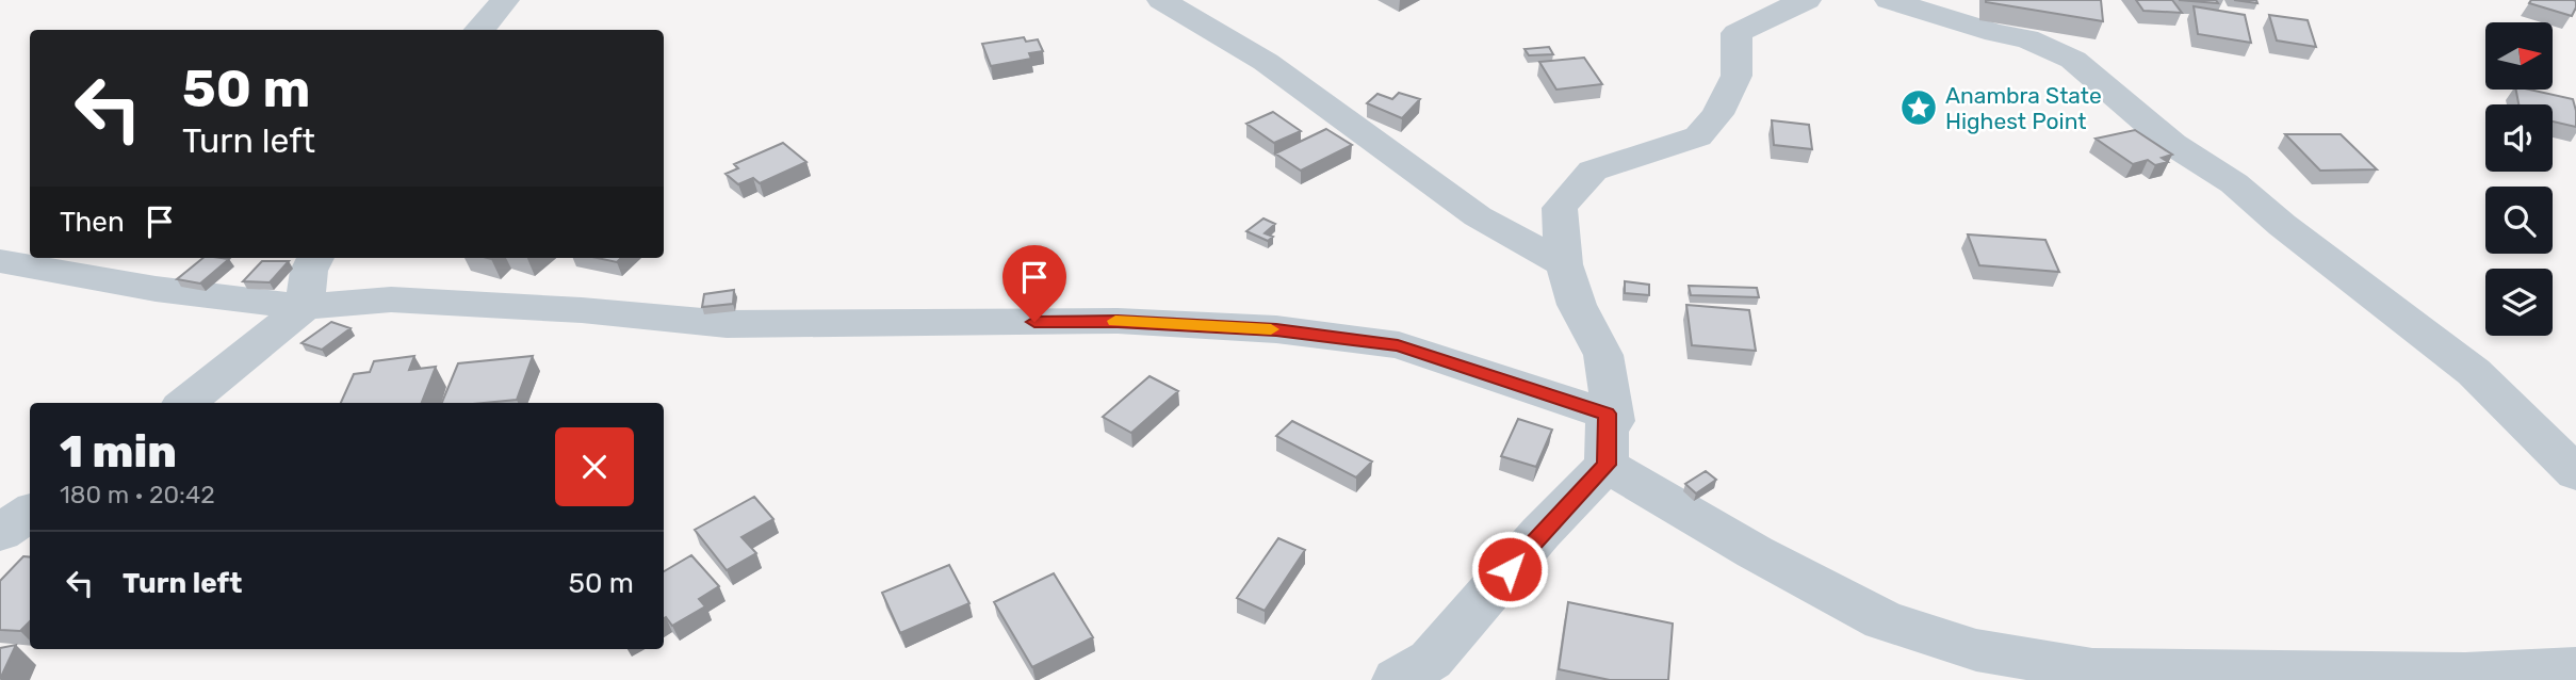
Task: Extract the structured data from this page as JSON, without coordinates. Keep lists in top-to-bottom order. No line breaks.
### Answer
{"places":{"place":["Anambra State Highest Point"]},"north":"right","page":{"turn":["50 m","Turn left"],"then":"Then","heading":["1 min","180 m · 20:42"],"list":[{"name":"Turn left","value":"50 m"}]}}
